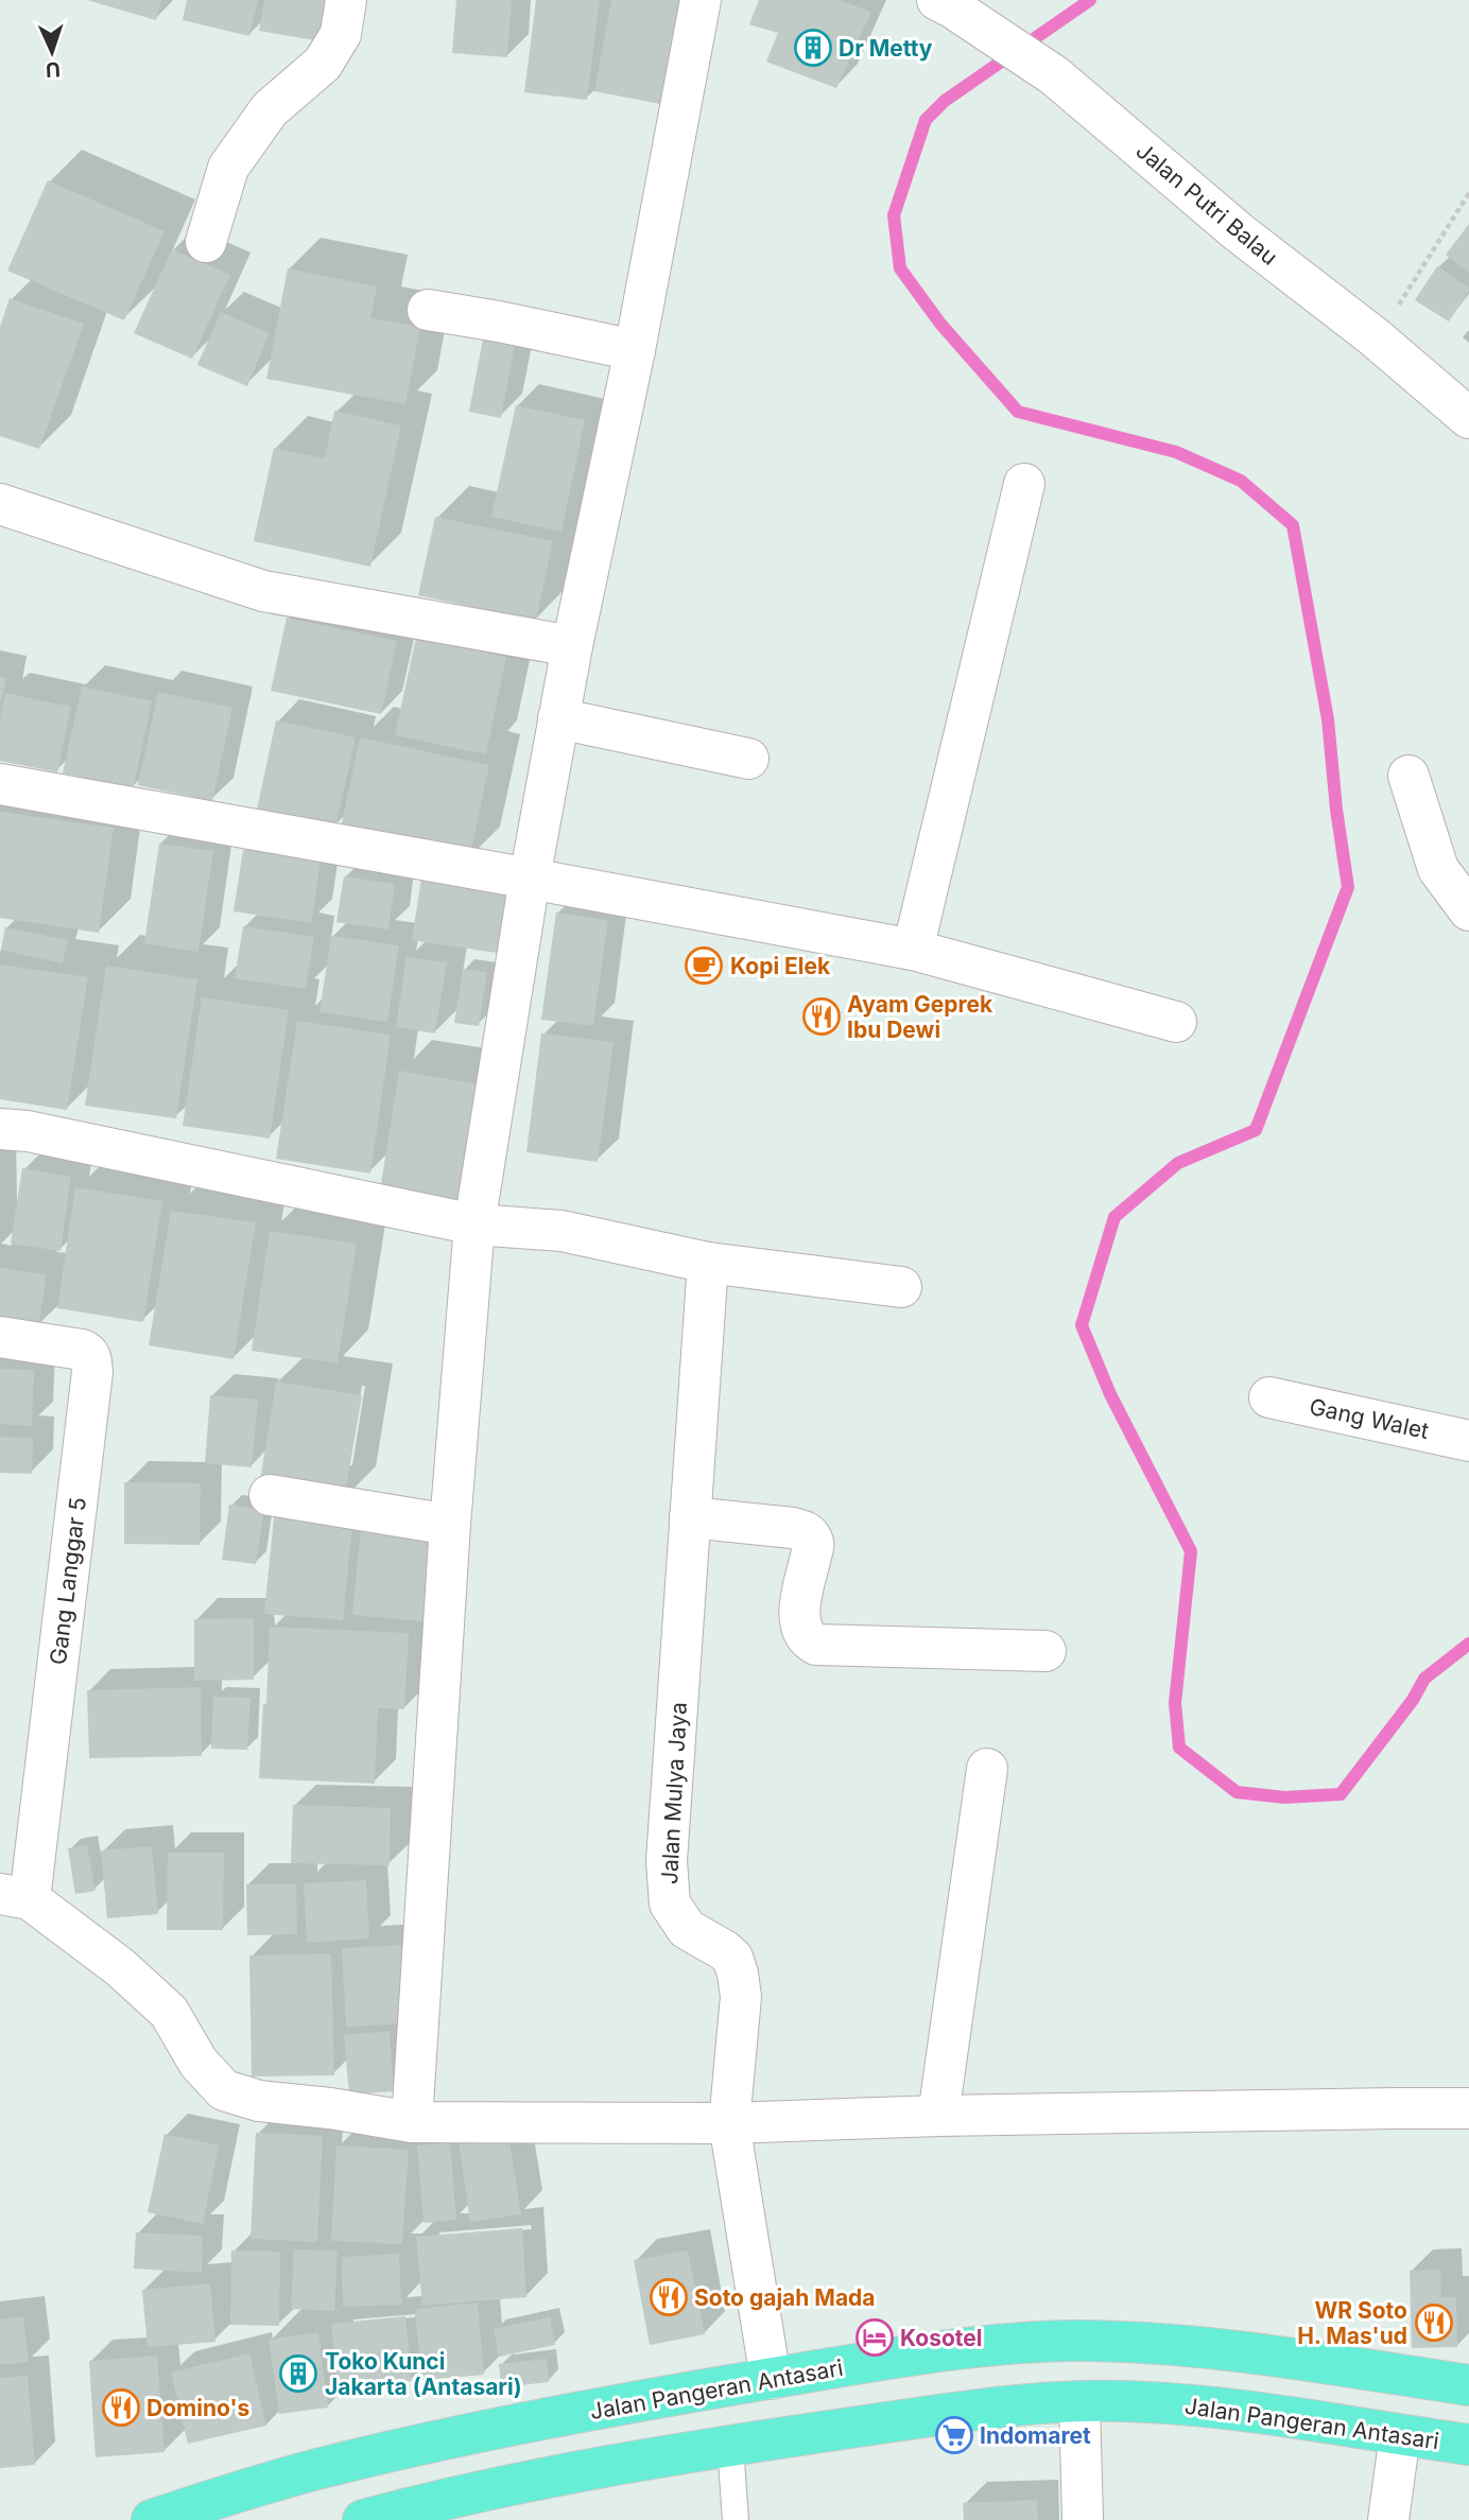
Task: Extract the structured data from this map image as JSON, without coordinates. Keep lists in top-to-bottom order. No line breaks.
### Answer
{"streets":{"main road":["Jalan Pangeran Antasari"],"street":["Jalan Putri Balau","Gang Walet","Gang Langgar 5","Jalan Mulya Jaya"]},"crossings":[["Jalan Mulya Jaya","Jalan Pangeran Antasari"]],"places":{"building":["Dr Metty","Toko Kunci Jakarta (Antasari)"],"cafe":["Kopi Elek"],"restaurant":["Ayam Geprek Ibu Dewi","Soto gajah Mada","WR Soto H. Mas'ud","Domino's"],"hotel":["Kosotel"],"supermarket":["Indomaret"]},"north":"bottom"}
